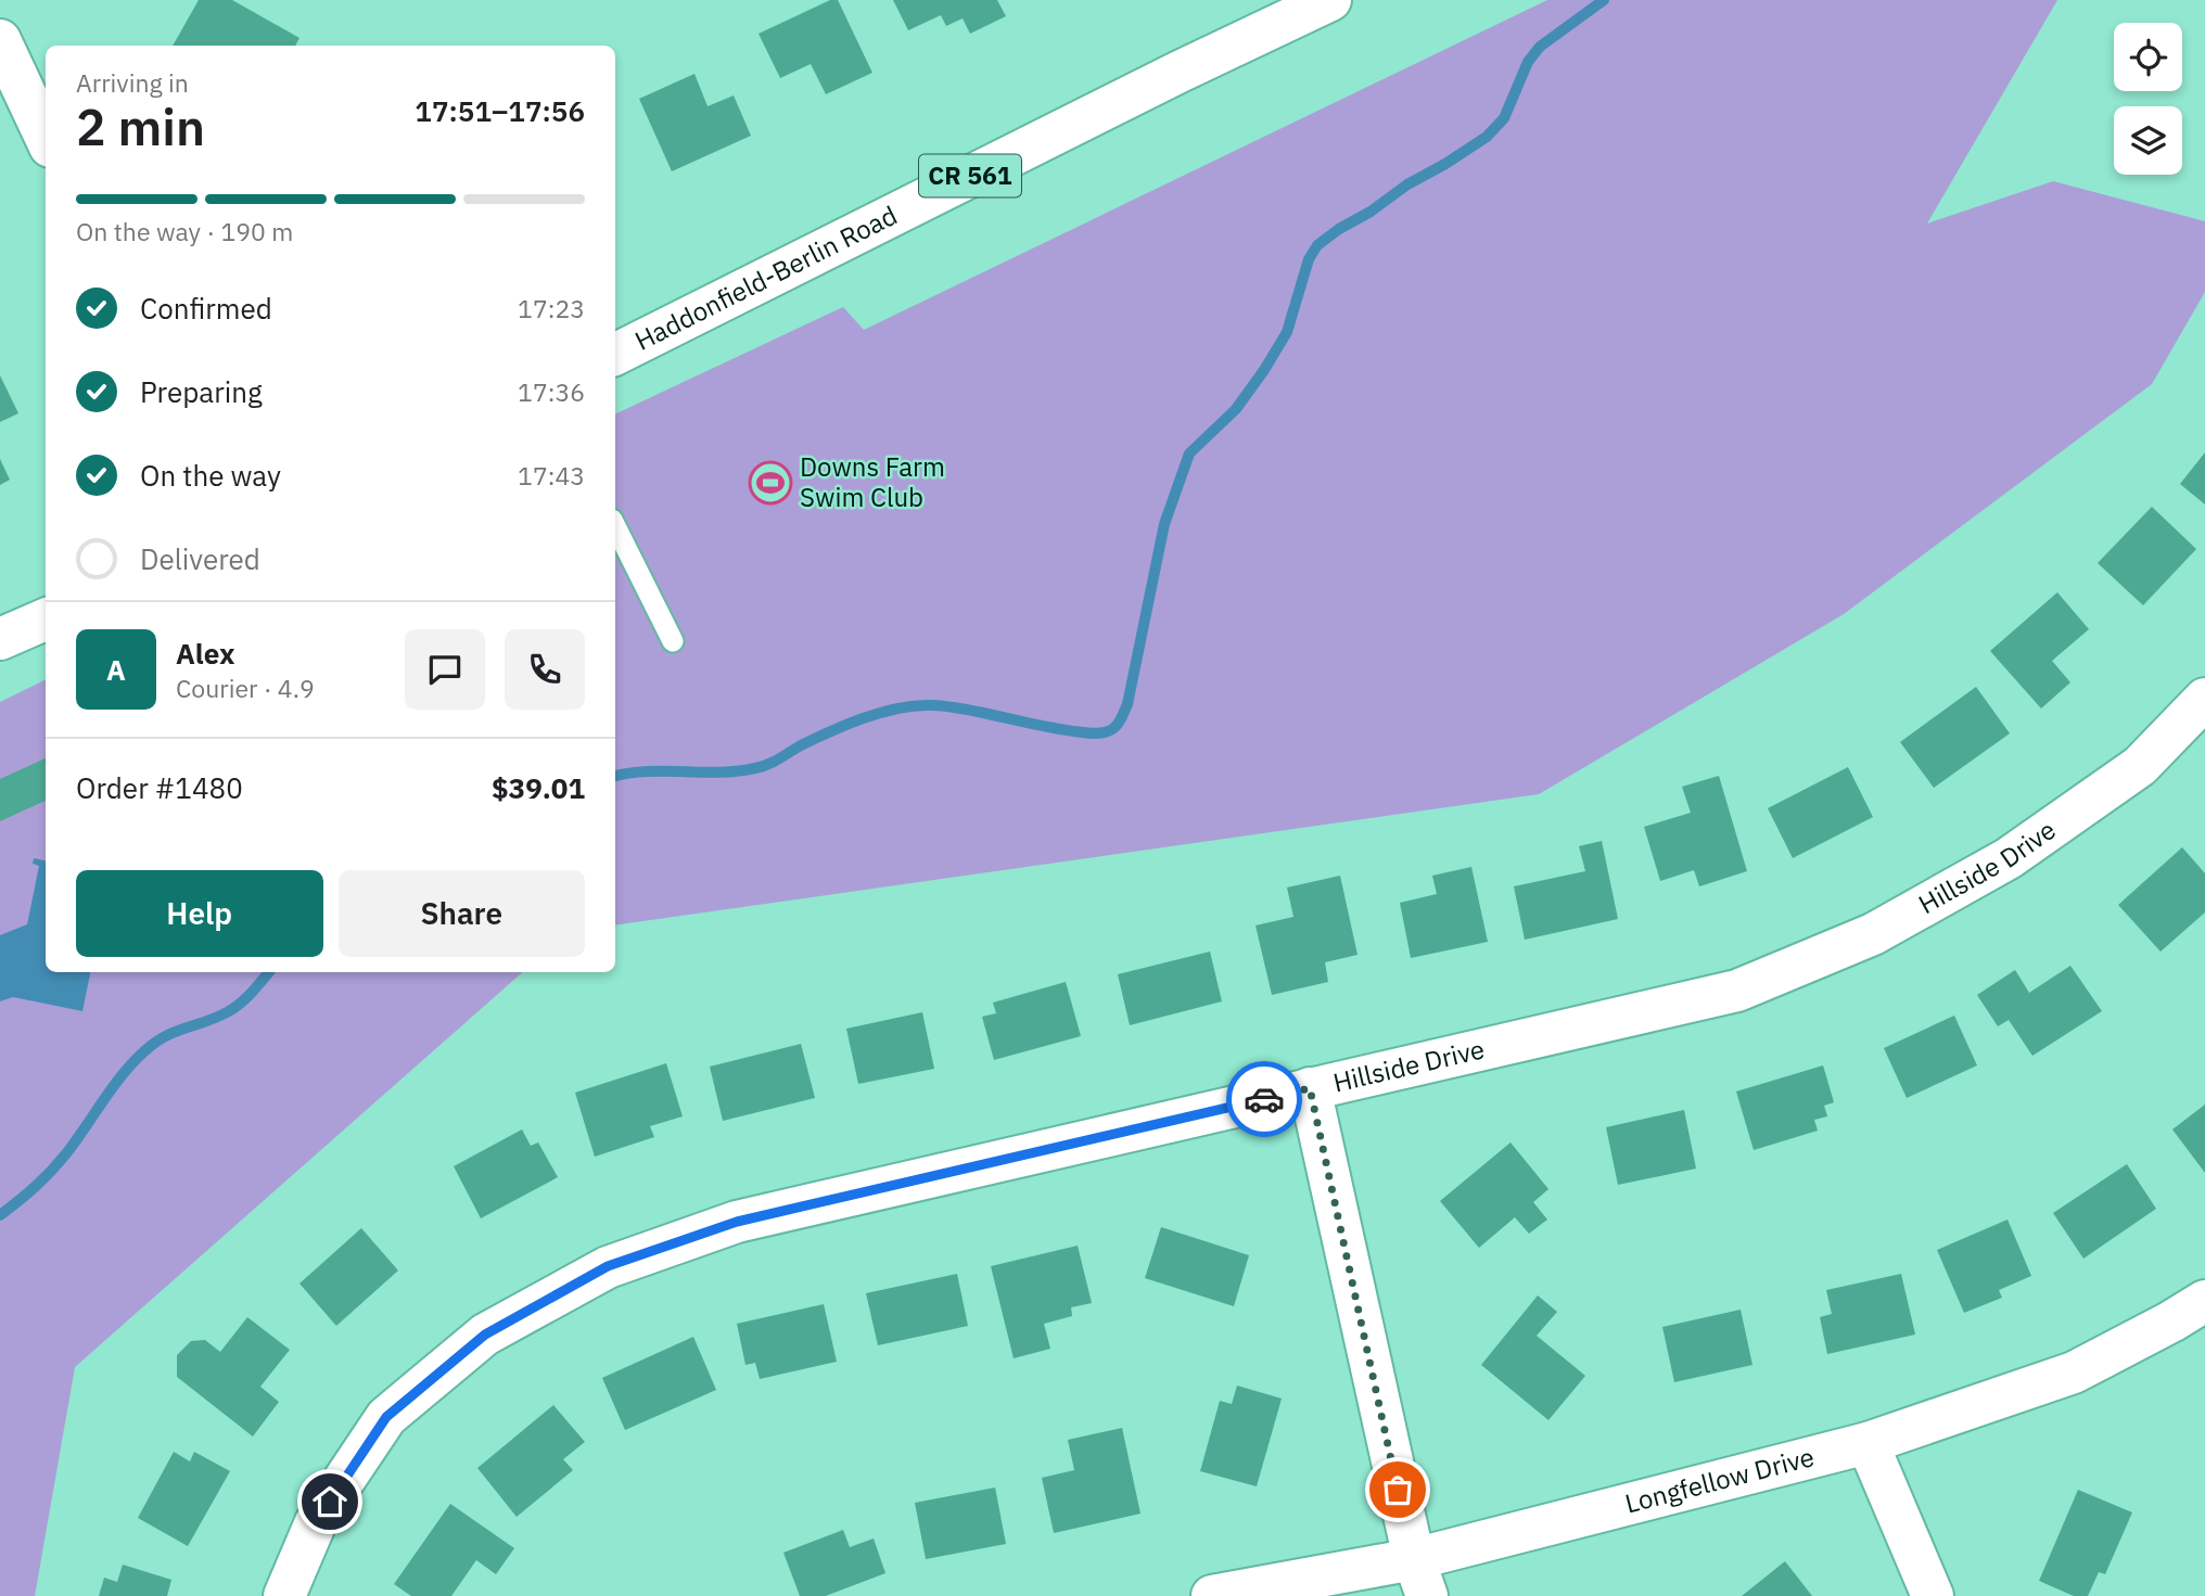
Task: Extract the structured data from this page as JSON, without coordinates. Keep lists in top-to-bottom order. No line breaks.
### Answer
{"streets":{"street":["CR 561","Haddonfield-Berlin Road","Hillside Drive","Longfellow Drive"]},"places":{"sports":["Downs Farm Swim Club"]},"page":{"heading":["2 min","Arriving in","17:51–17:56"],"panel":["Alex","Courier · 4.9","Order #1480","$39.01"],"bar":"On the way · 190 m","list":[["Confirmed","17:23"],["Preparing","17:36"],["On the way","17:43"],"Delivered"],"round":"A","buttons":["Help","Share"]}}
